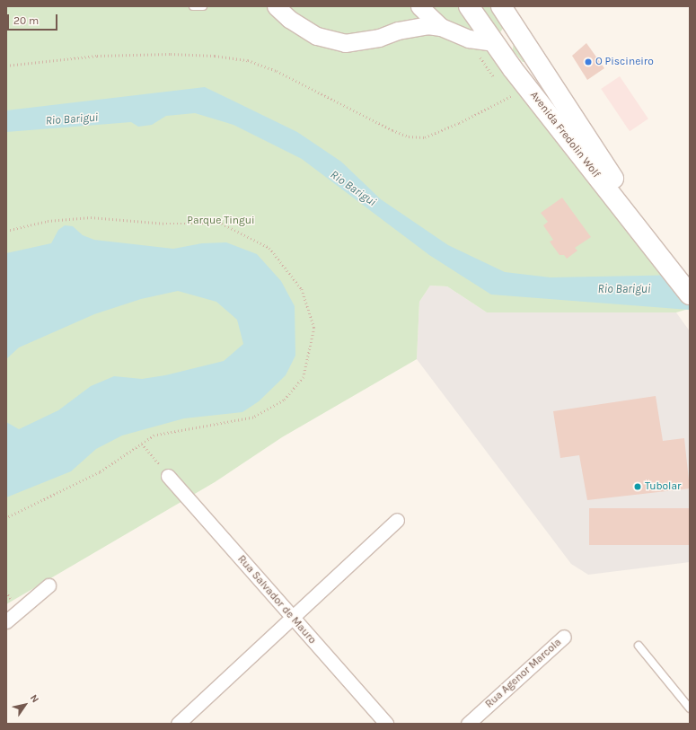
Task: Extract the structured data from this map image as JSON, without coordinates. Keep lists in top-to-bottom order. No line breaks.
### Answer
{"streets":{"main road":["Avenida Fredolin Wolf"],"street":["Rua Salvador de Mauro","Rua Agenor Marcola"]},"water":["Rio Barigui"],"parks":["Parque Tingui"],"places":["O Piscineiro","Tubolar"],"scale_bar":"20 m","north":"top right"}
